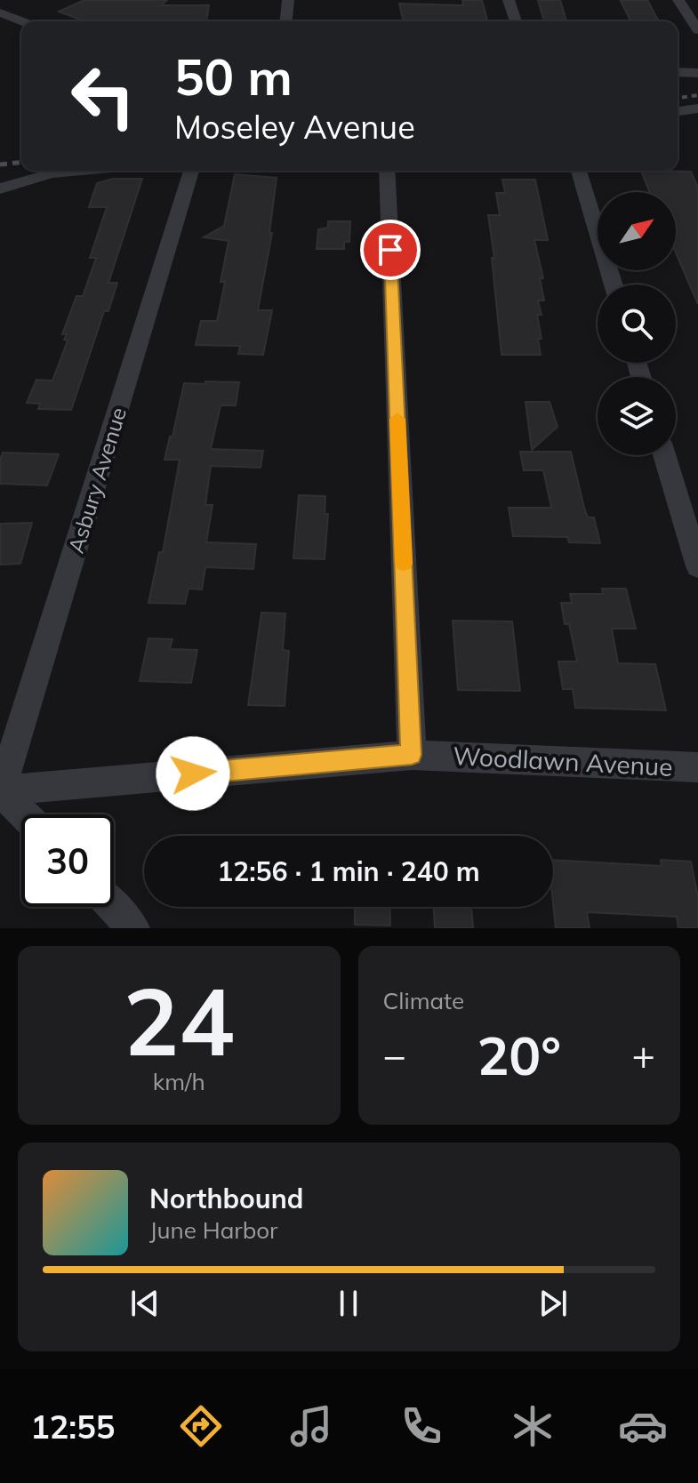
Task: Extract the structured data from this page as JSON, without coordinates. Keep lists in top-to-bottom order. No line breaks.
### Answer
{"streets":{"street":["Asbury Avenue","Woodlawn Avenue"]},"crossings":[["Asbury Avenue","Woodlawn Avenue"]],"north":"top right","page":{"turn":["50 m","Moseley Avenue"],"limit":"30","trip":"12:56 · 1 min · 240 m","tile":[["24","km/h"],"Climate"],"heat":["−","20°","+"],"song":["Northbound","June Harbor"],"tabs":"12:55"}}
